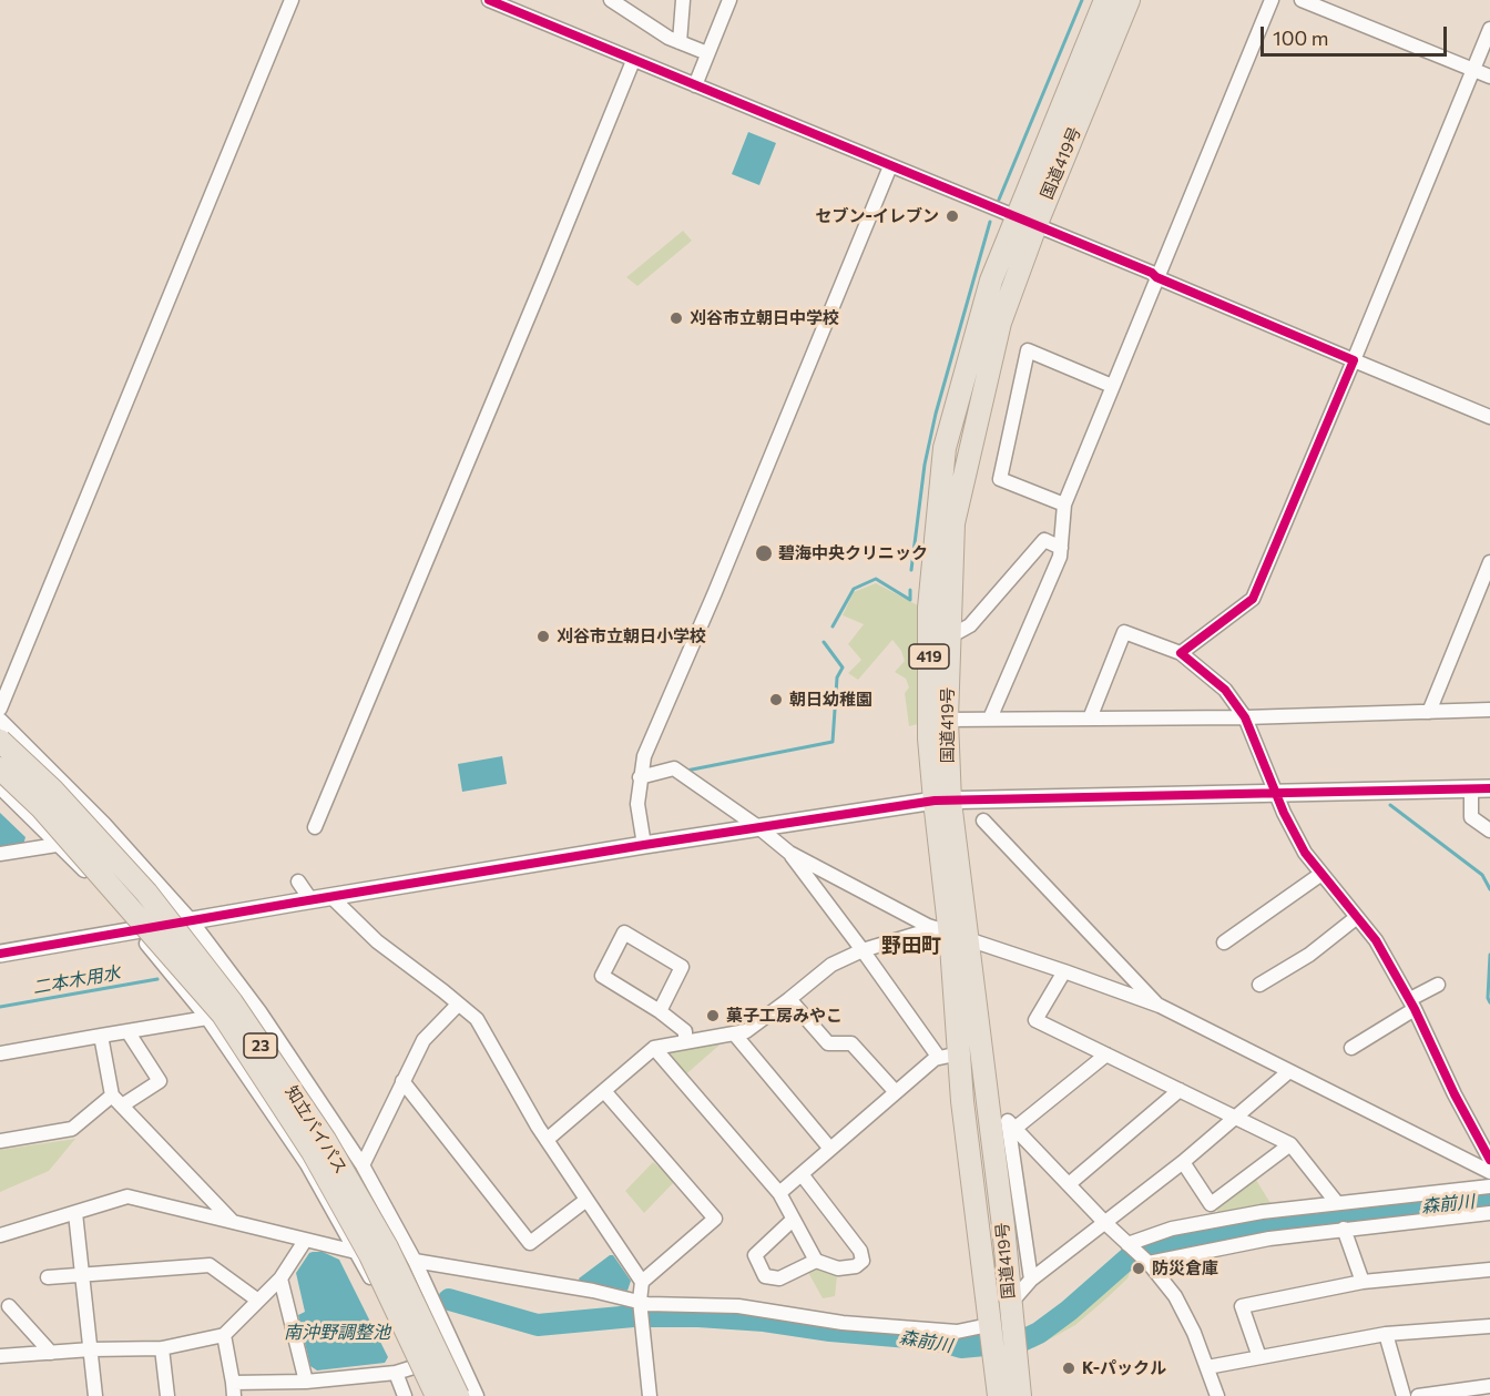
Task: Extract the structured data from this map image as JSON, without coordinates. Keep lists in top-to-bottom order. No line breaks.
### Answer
{"streets":{"highway":["国道419号","419","23","知立バイパス"]},"districts":["野田町"],"water":["二本木用水","森前川","南沖野調整池"],"places":["セブン-イレブン","刈谷市立朝日中学校","碧海中央クリニック","刈谷市立朝日小学校","朝日幼稚園","菓子工房みやこ","防災倉庫","K-パックル"],"scale_bar":"100 m"}
